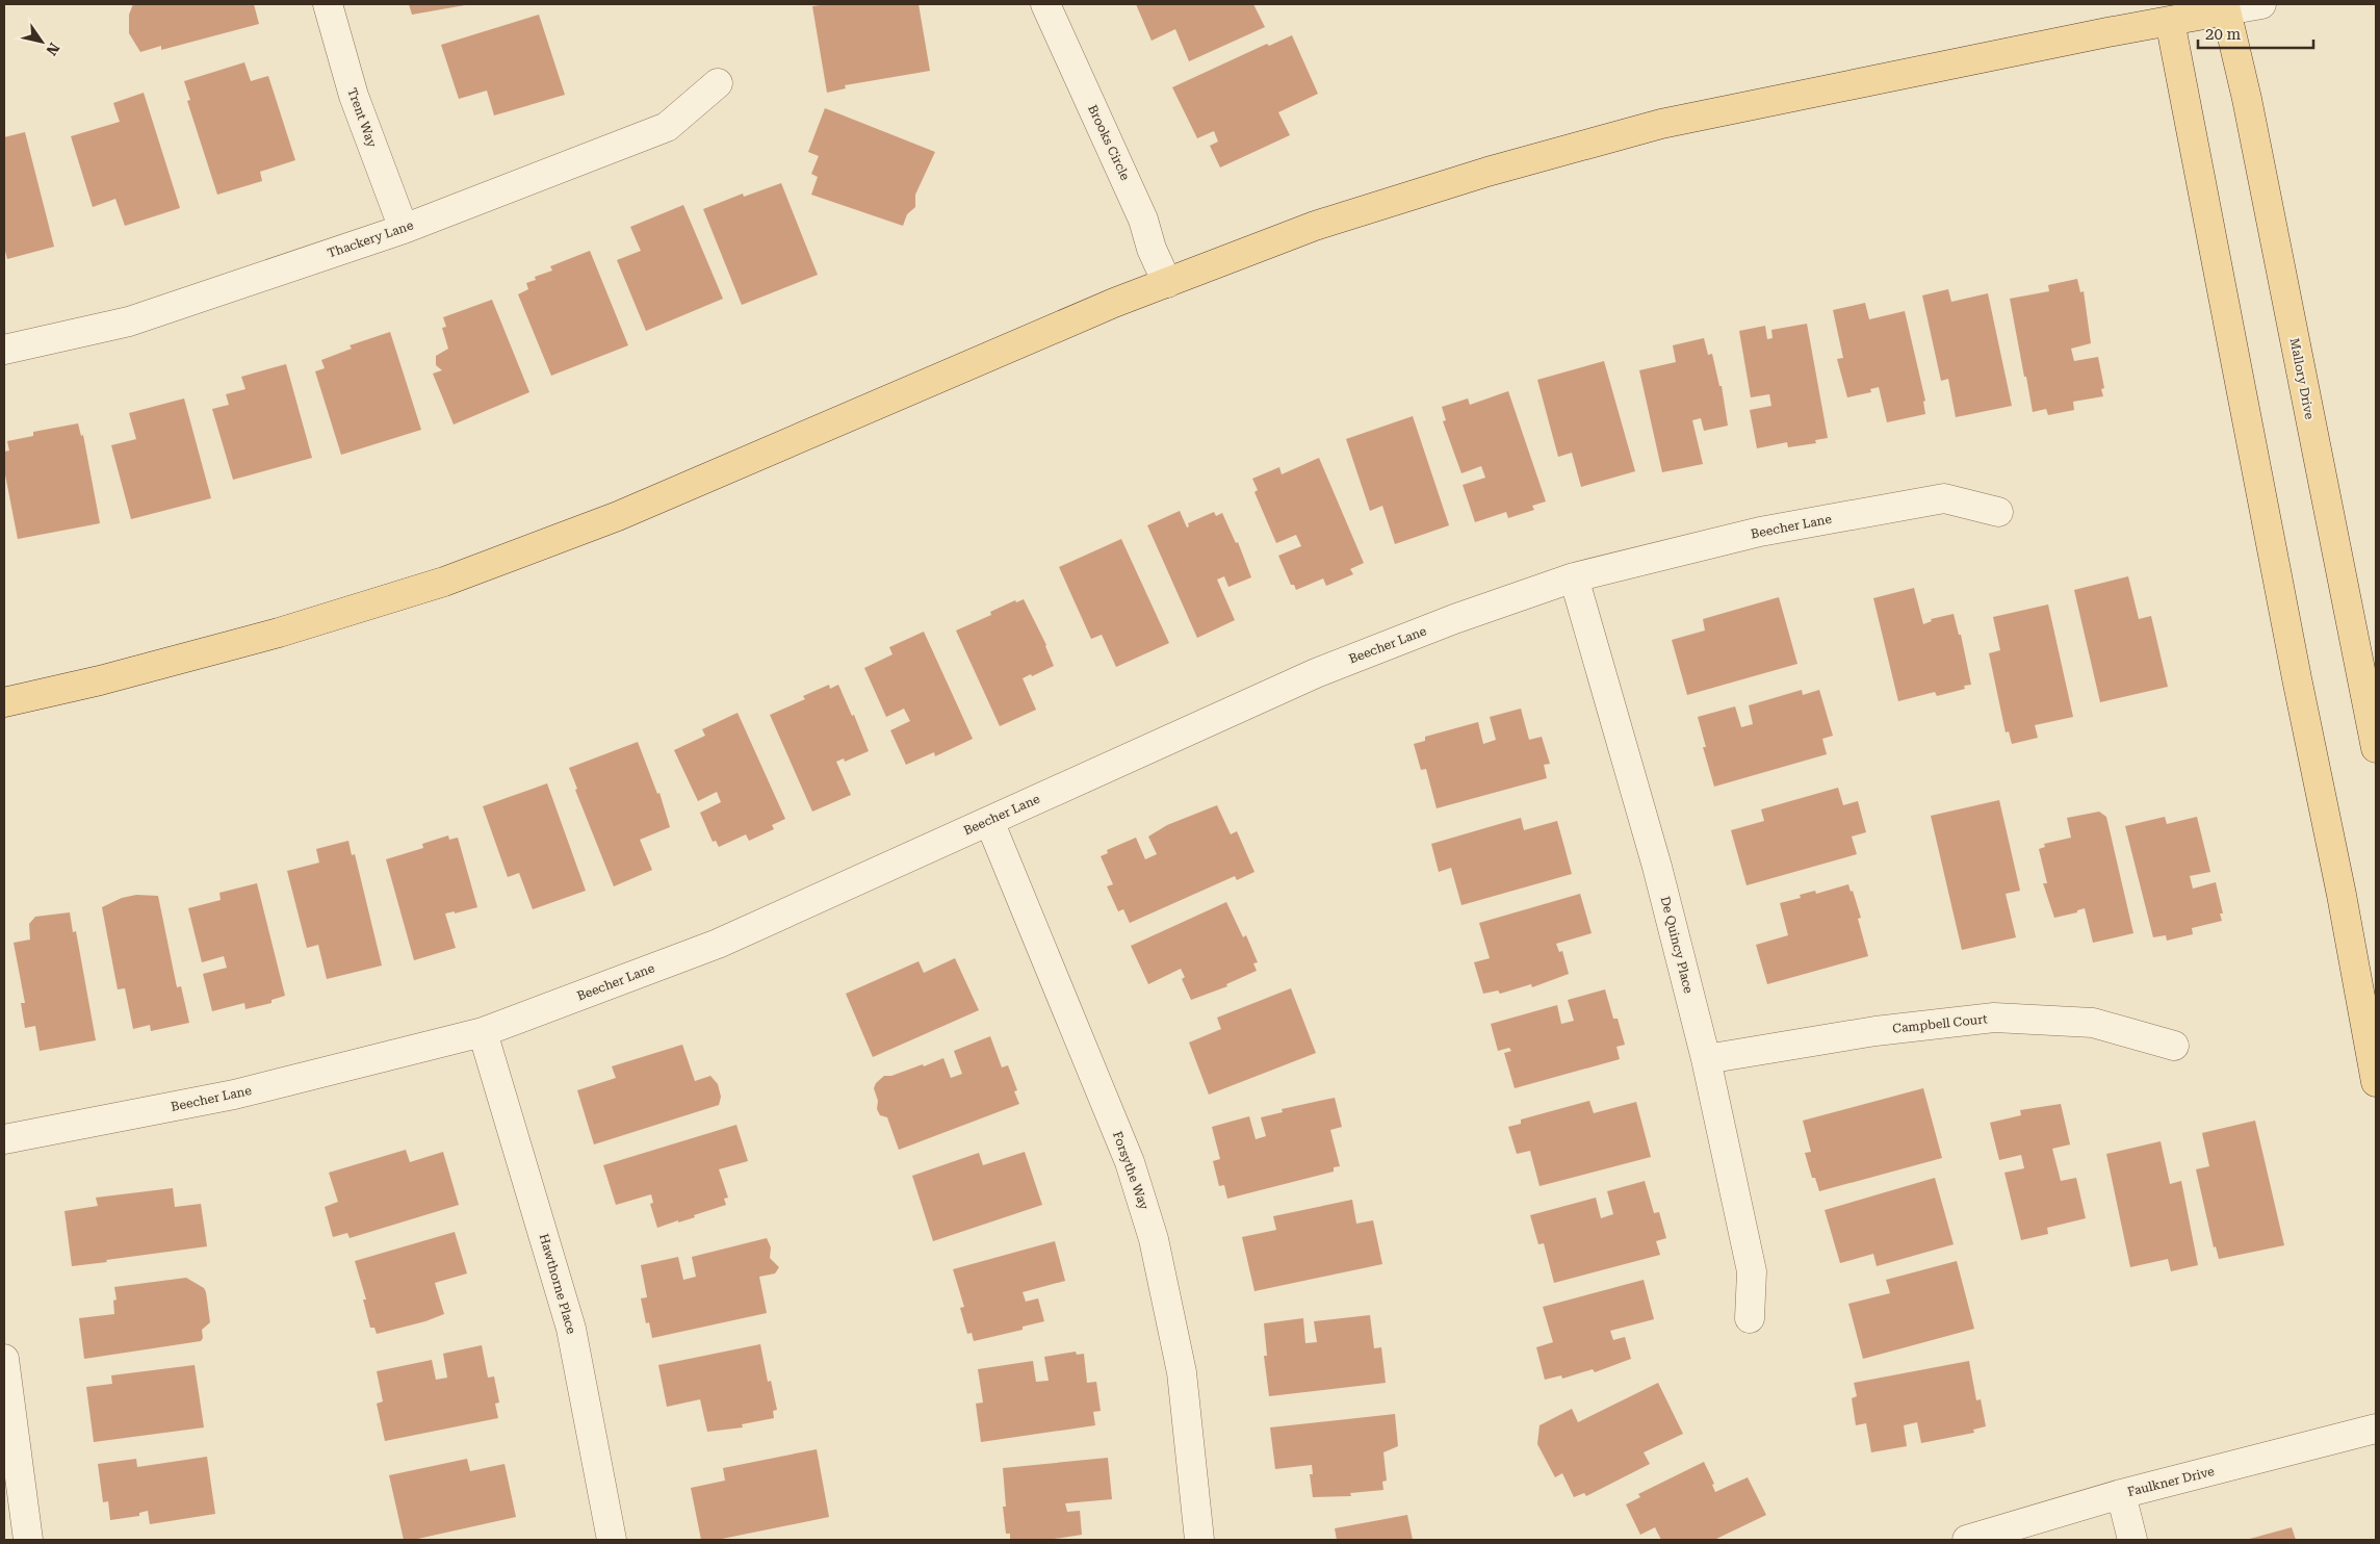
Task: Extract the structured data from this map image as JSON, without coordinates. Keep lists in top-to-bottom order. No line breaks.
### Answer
{"streets":{"main road":["Mallory Drive"],"street":["Trent Way","Brooks Circle","Thackery Lane","Beecher Lane","De Quincy Place","Campbell Court","Forsythe Way","Hawthorne Place","Faulkner Drive"]},"crossings":[["Trent Way","Thackery Lane"],["Beecher Lane","De Quincy Place"],["Beecher Lane","Forsythe Way"],["Beecher Lane","Hawthorne Place"],["De Quincy Place","Campbell Court"]],"scale_bar":"20 m","north":"bottom right"}
